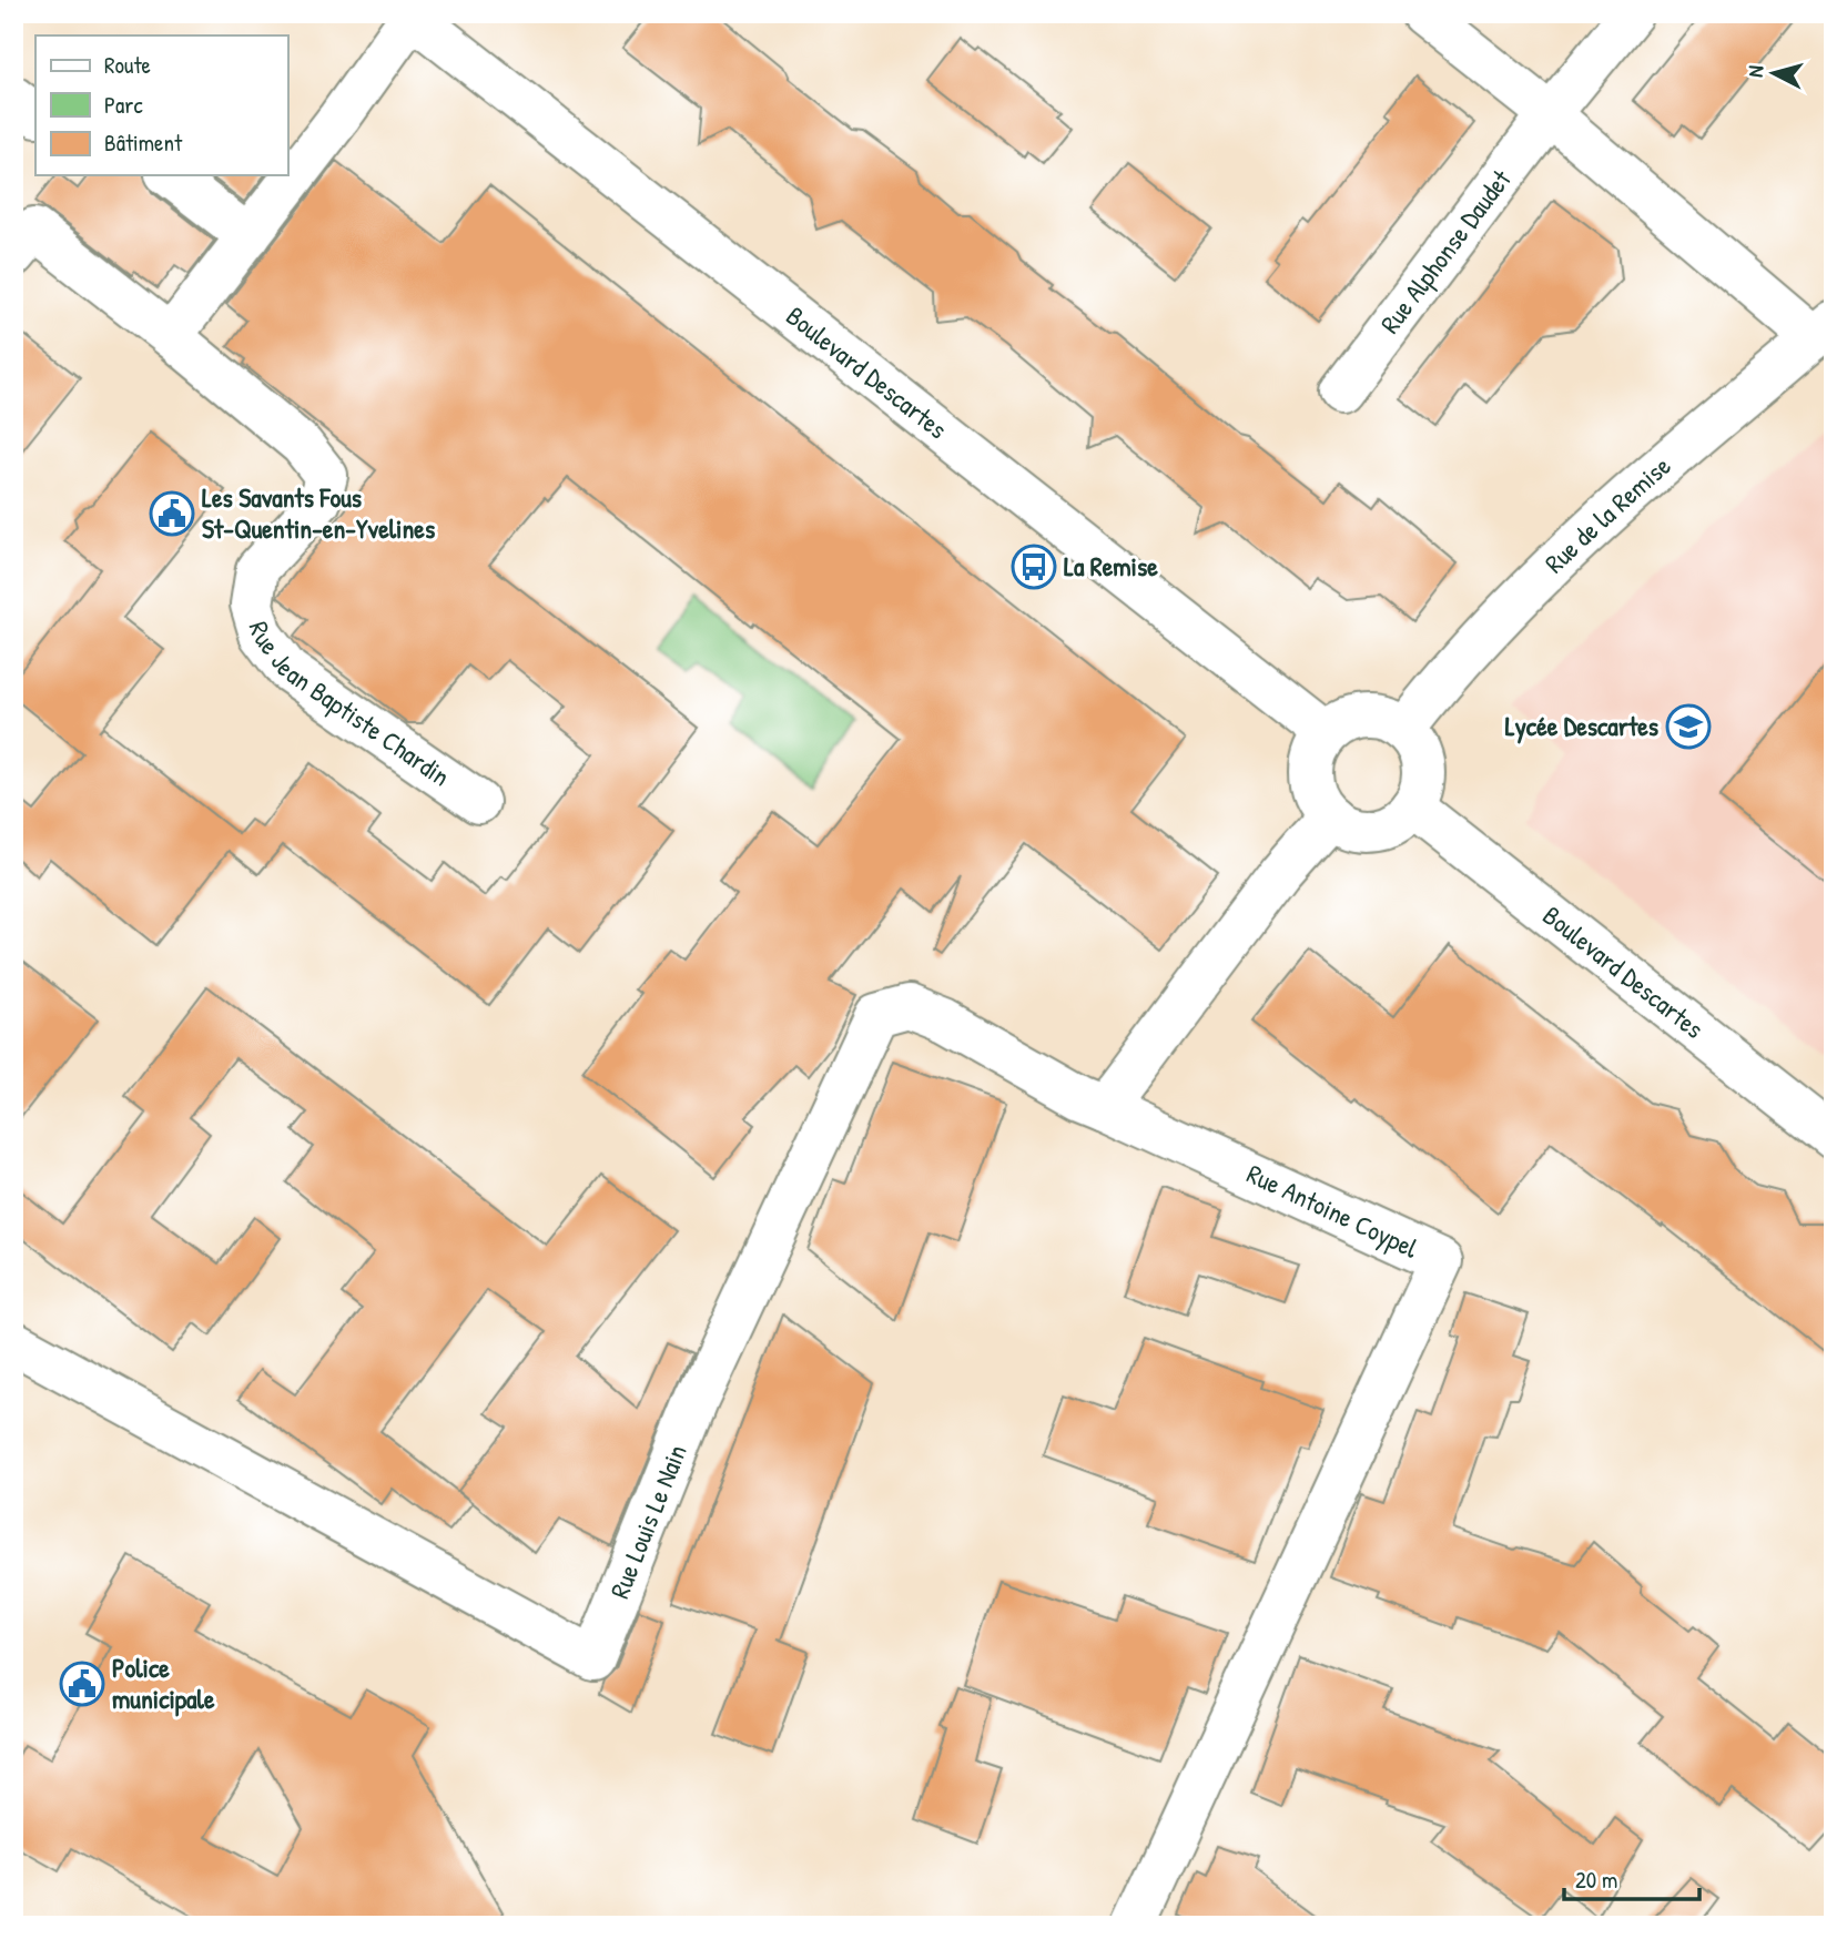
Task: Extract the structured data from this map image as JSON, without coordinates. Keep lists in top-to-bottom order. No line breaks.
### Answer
{"streets":{"street":["Rue Alphonse Daudet","Boulevard Descartes","Rue de la Remise","Rue Jean Baptiste Chardin","Rue Antoine Coypel","Rue Louis Le Nain"]},"crossings":[["Boulevard Descartes","Rue de la Remise"],["Rue Antoine Coypel","Rue Louis Le Nain"]],"places":{"public building":["Les Savants Fous St-Quentin-en-Yvelines","Police municipale"],"bus stop":["La Remise"],"school or university":["Lycée Descartes"]},"legend":["Route","Parc","Bâtiment"],"scale_bar":"20 m","north":"left"}
